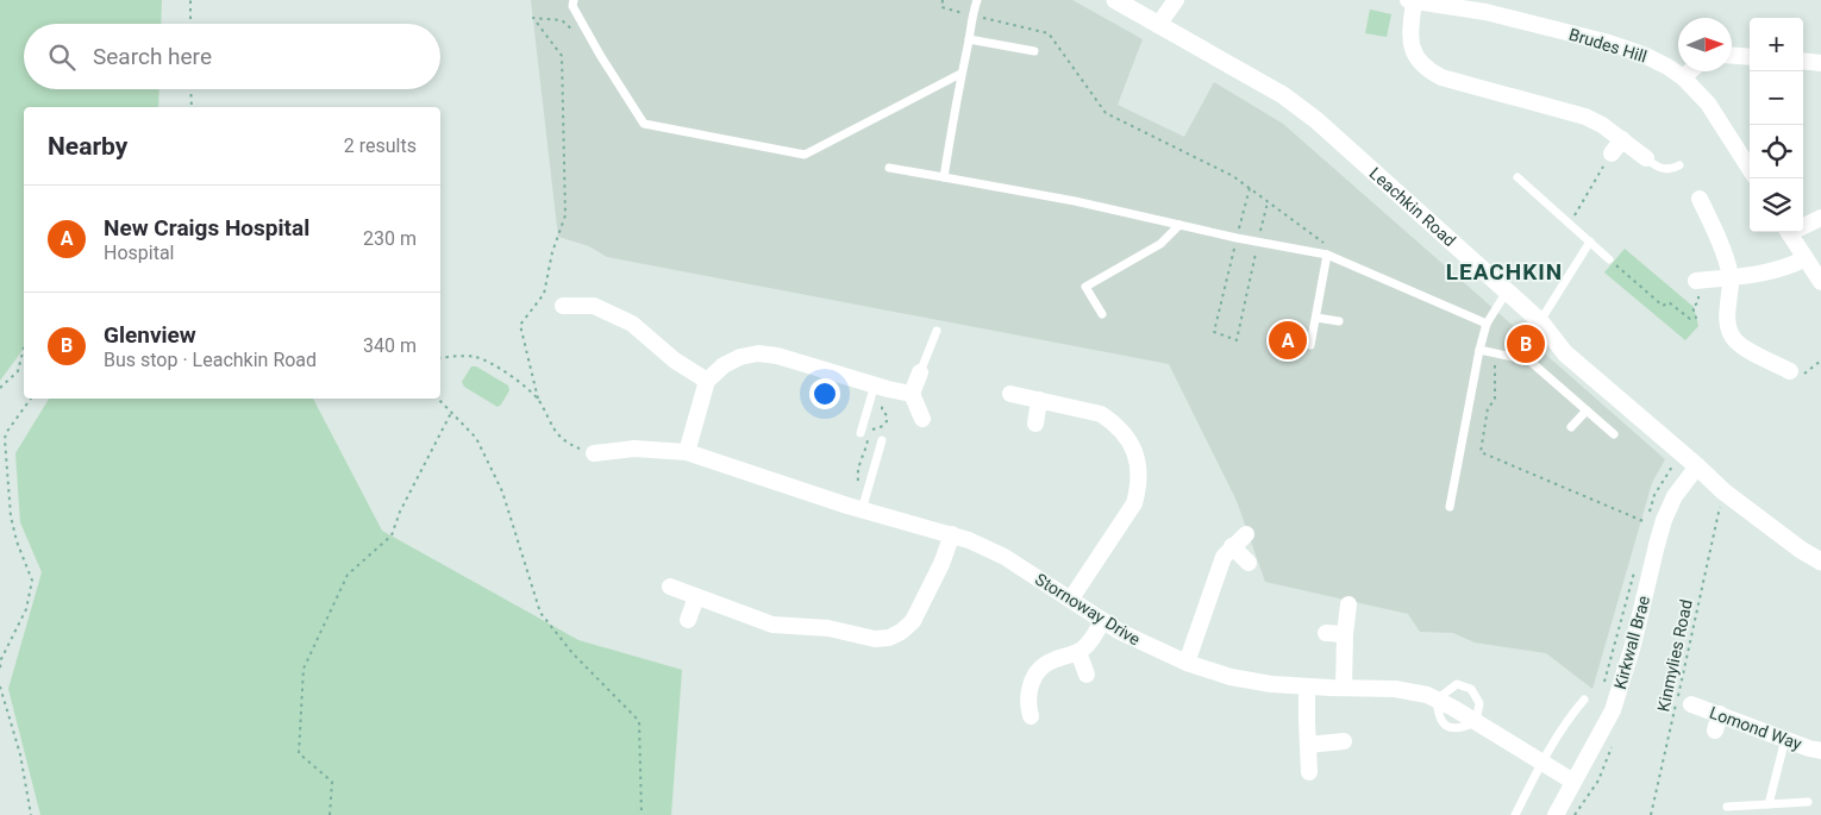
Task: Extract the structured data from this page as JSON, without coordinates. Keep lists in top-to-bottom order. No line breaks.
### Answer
{"streets":{"street":["Brudes Hill","Leachkin Road","Stornoway Drive","Kirkwall Brae","Lomond Way"],"path":["Kinmylies Road"]},"crossings":[["Leachkin Road","Kirkwall Brae"],["Stornoway Drive","Kirkwall Brae"]],"districts":["LEACHKIN"],"north":"right","page":{"map_buttons":["+","−"],"search":"Search here","heading":["Nearby","2 results"],"list":[{"mark":"A","name":"New Craigs Hospital","note":"Hospital","value":"230 m"},{"mark":"B","name":"Glenview","note":"Bus stop · Leachkin Road","value":"340 m"}],"pins":["A","B"]}}
